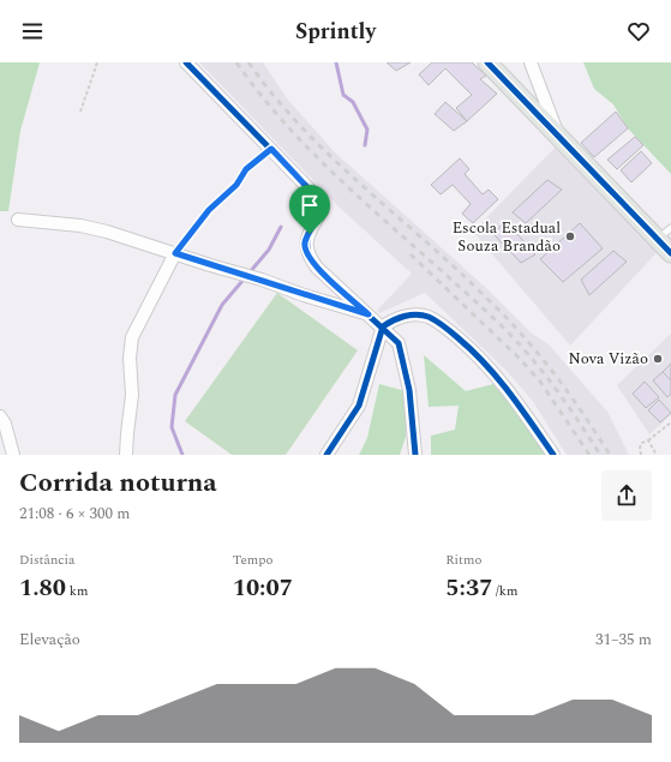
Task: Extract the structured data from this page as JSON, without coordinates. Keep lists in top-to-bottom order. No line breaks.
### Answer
{"places":["Escola Estadual Souza Brandão","Nova Vizão"],"page":{"header":"Sprintly","heading":["Corrida noturna","21:08 · 6 × 300 m"],"stats":[["Distância","1.80 km"],["Tempo","10:07"],["Ritmo","5:37 /km"]],"chart":["Elevação","31–35 m"]}}
